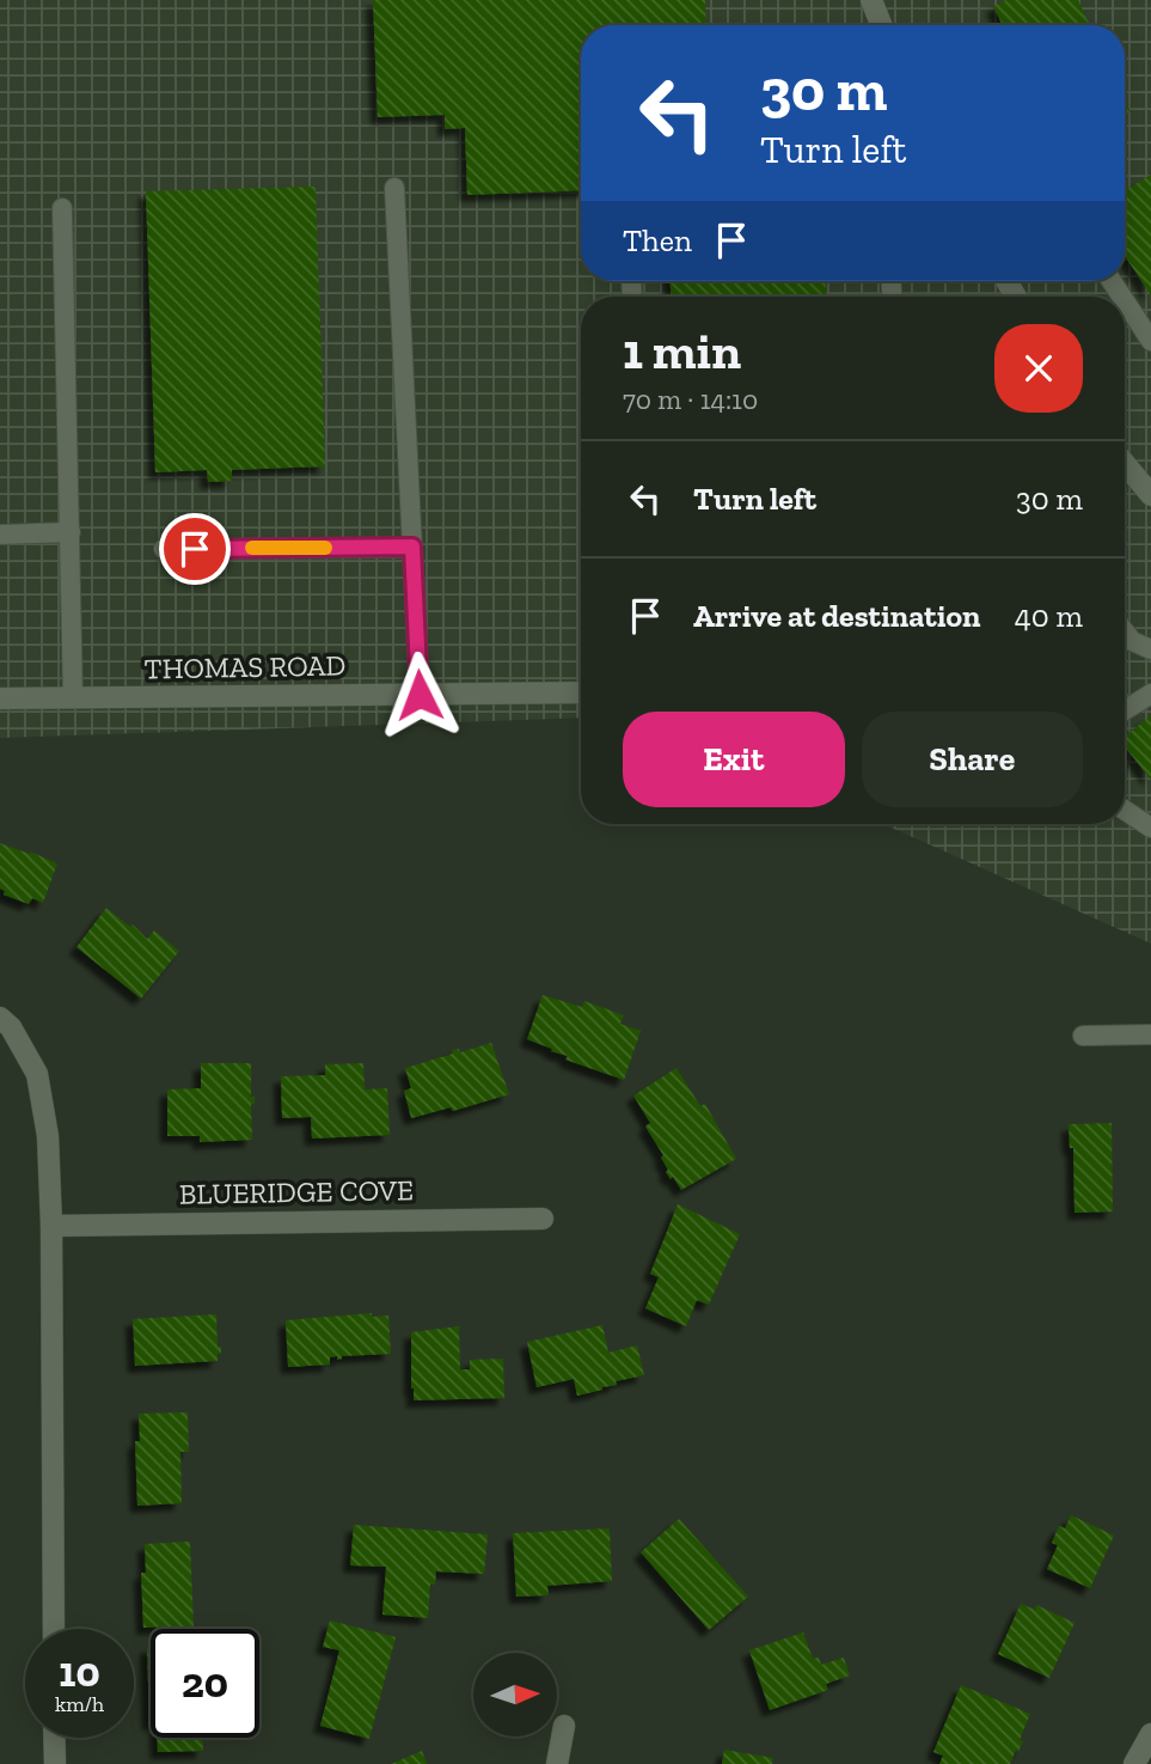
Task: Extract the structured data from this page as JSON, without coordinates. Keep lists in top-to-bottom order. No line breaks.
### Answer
{"streets":{"street":["THOMAS ROAD","BLUERIDGE COVE"]},"north":"right","page":{"turn":["30 m","Turn left"],"then":"Then","heading":["1 min","70 m · 14:10"],"list":[{"name":"Turn left","value":"30 m"},{"name":"Arrive at destination","value":"40 m"}],"buttons":["Exit","Share"],"speed":"10 km/h","limit":"20"}}
